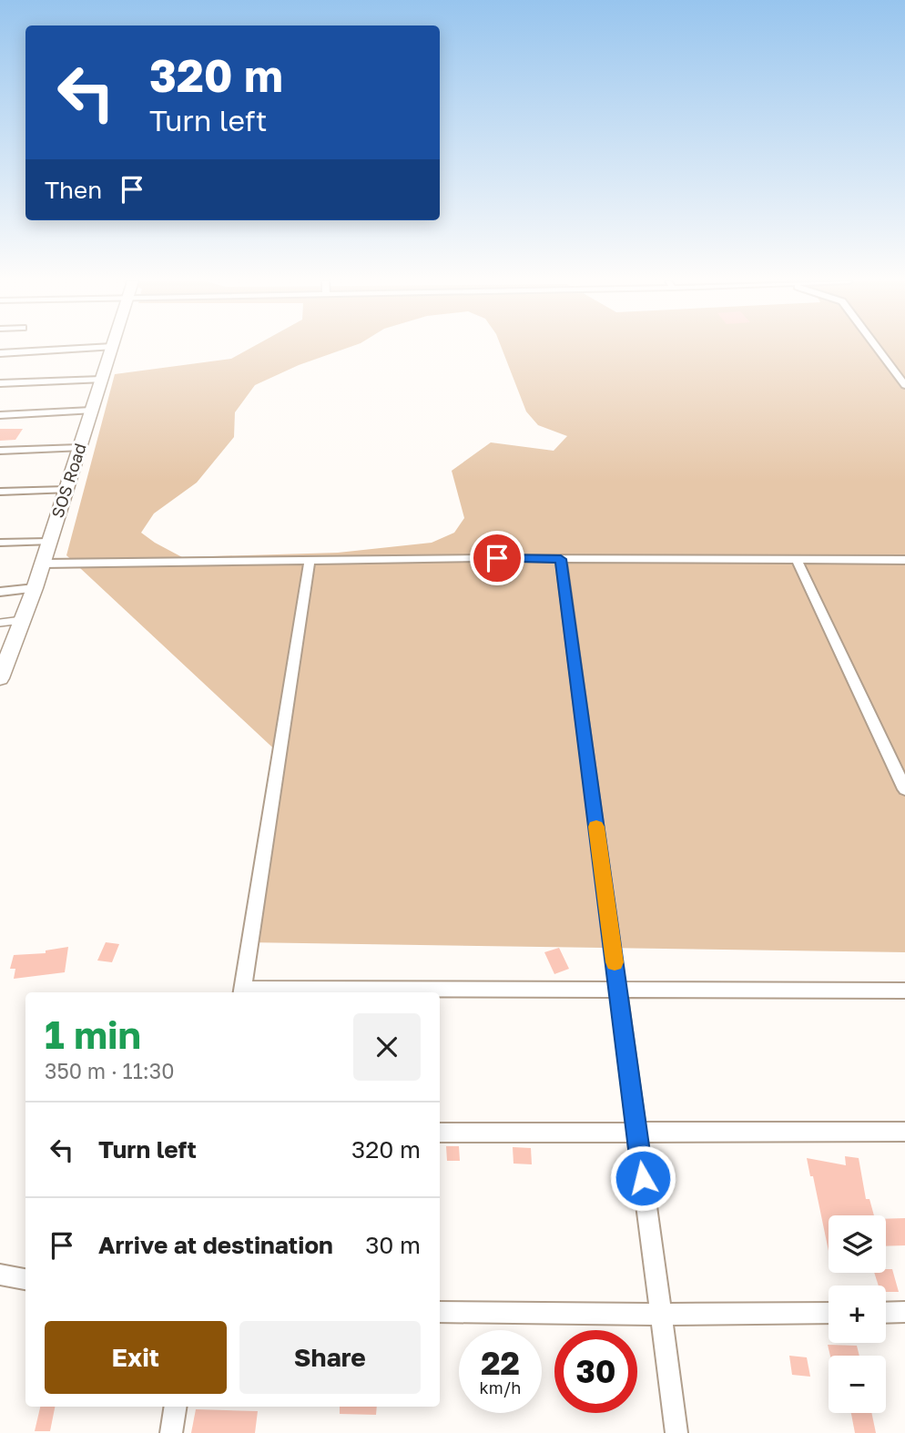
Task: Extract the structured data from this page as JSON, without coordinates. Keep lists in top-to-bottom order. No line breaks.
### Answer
{"streets":{"street":["SOS Road"]},"page":{"turn":["320 m","Turn left"],"then":"Then","heading":["1 min","350 m · 11:30"],"list":[{"name":"Turn left","value":"320 m"},{"name":"Arrive at destination","value":"30 m"}],"map_buttons":["+","−"],"buttons":["Exit","Share"],"speed":"22 km/h","limit":"30"}}
